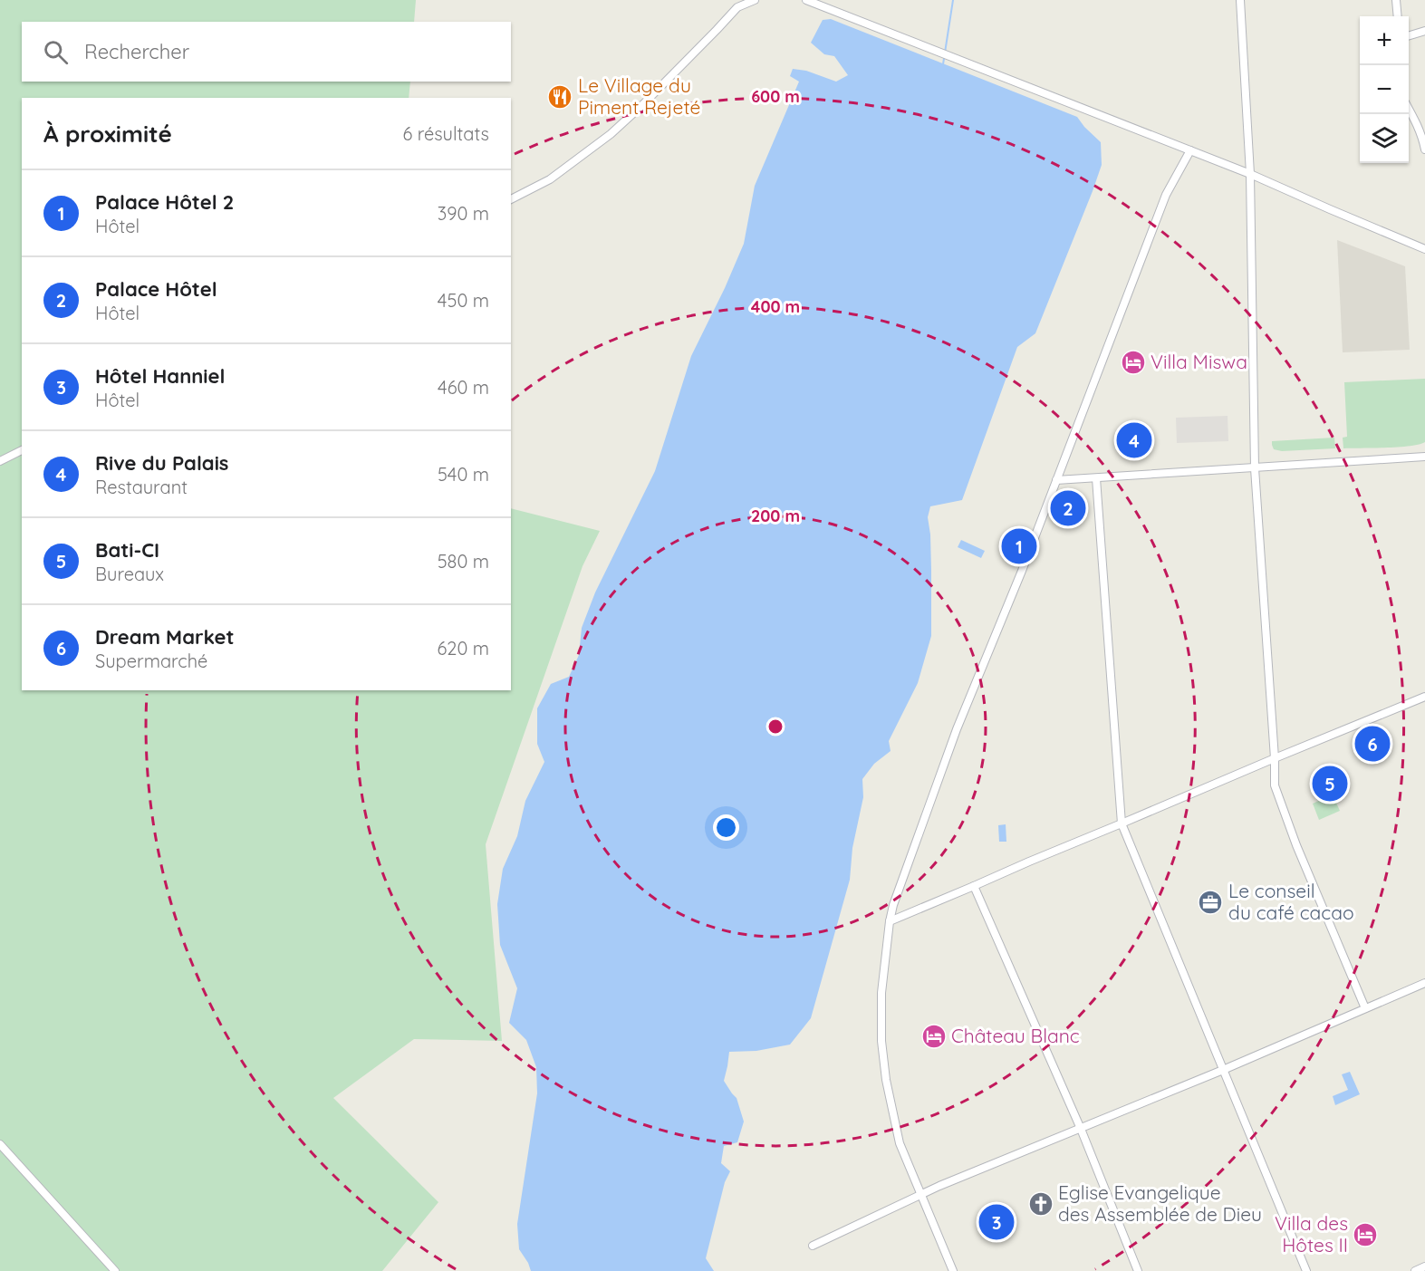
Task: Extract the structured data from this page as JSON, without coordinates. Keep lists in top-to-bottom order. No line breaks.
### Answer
{"places":{"restaurant":["Le Village du Piment Rejeté"],"hotel":["Villa Miswa","Château Blanc","Villa des Hôtes II"],"office":["Le conseil du café cacao"],"church":["Eglise Evangelique des Assemblée de Dieu"]},"page":{"map_buttons":["+","−"],"search":"Rechercher","heading":["À proximité","6 résultats"],"list":[{"mark":"1","name":"Palace Hôtel 2","note":"Hôtel","value":"390 m"},{"mark":"2","name":"Palace Hôtel","note":"Hôtel","value":"450 m"},{"mark":"3","name":"Hôtel Hanniel","note":"Hôtel","value":"460 m"},{"mark":"4","name":"Rive du Palais","note":"Restaurant","value":"540 m"},{"mark":"5","name":"Bati-CI","note":"Bureaux","value":"580 m"},{"mark":"6","name":"Dream Market","note":"Supermarché","value":"620 m"}],"pins":["4","2","1","6","5","3"]},"rings":["600 m","400 m","200 m"]}
